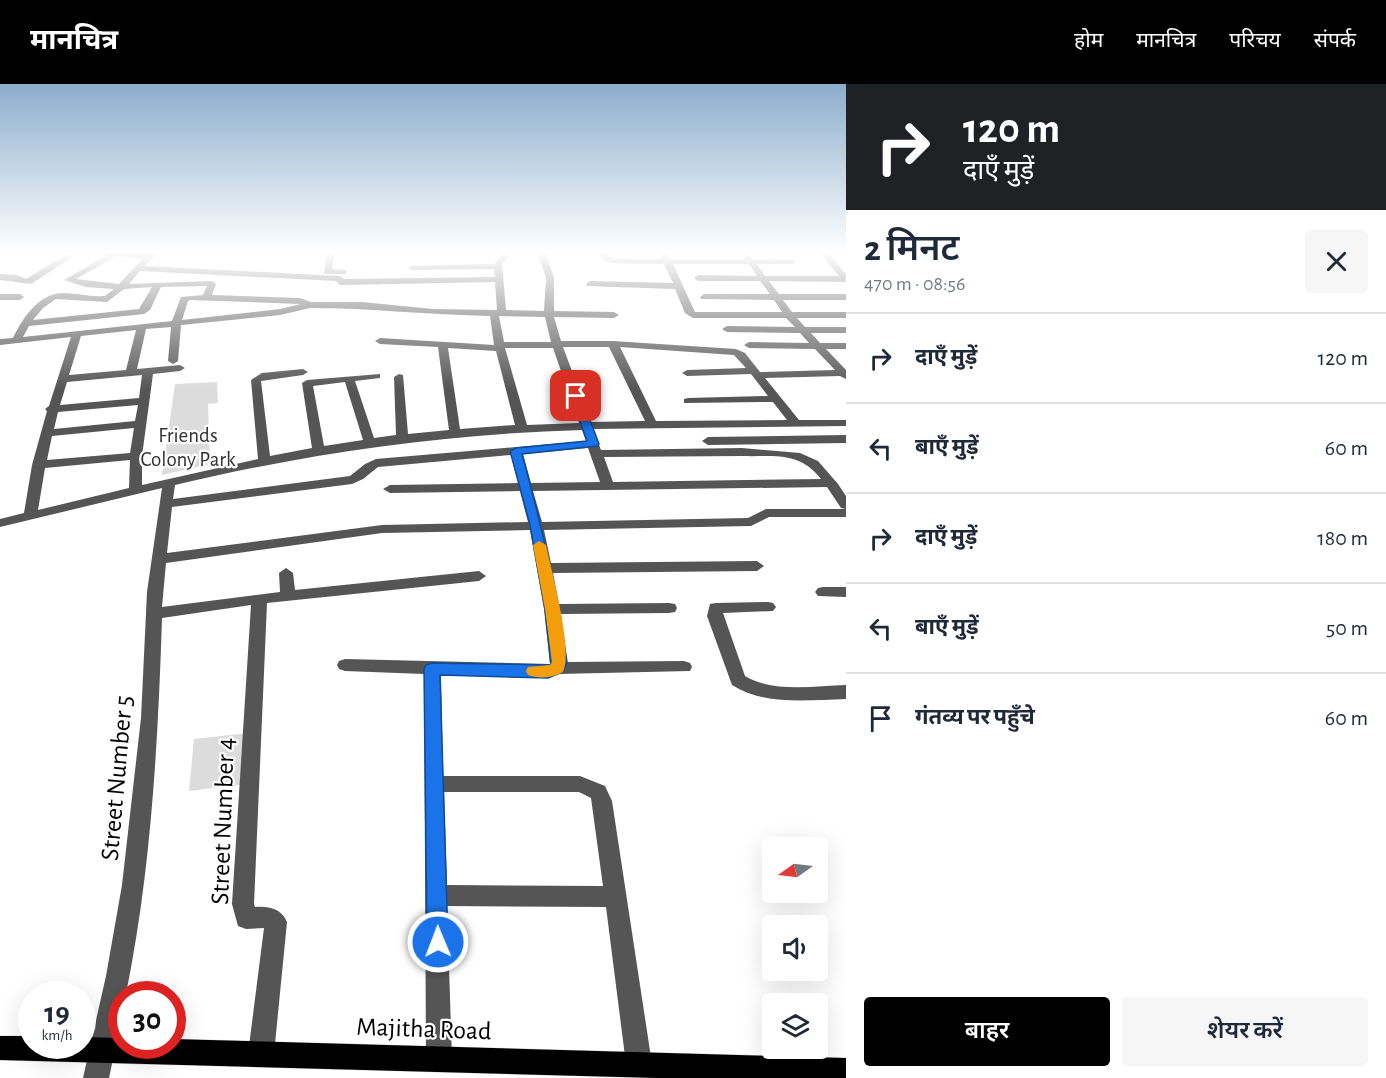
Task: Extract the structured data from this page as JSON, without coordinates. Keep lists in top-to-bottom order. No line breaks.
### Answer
{"streets":{"main road":["Majitha Road"],"street":["Street Number 5","Street Number 4"]},"crossings":[["Street Number 5","Majitha Road"],["Street Number 4","Majitha Road"]],"parks":["Friends Colony Park"],"north":"left","page":{"header":"मानचित्र","nav":["होम","मानचित्र","परिचय","संपर्क"],"turn":["120 m","दाएँ मुड़ें"],"heading":["2 मिनट","470 m · 08:56"],"list":[{"name":"दाएँ मुड़ें","value":"120 m"},{"name":"बाएँ मुड़ें","value":"60 m"},{"name":"दाएँ मुड़ें","value":"180 m"},{"name":"बाएँ मुड़ें","value":"50 m"},{"name":"गंतव्य पर पहुँचे","value":"60 m"}],"speed":"19 km/h","limit":"30","buttons":["बाहर","शेयर करें"]}}
